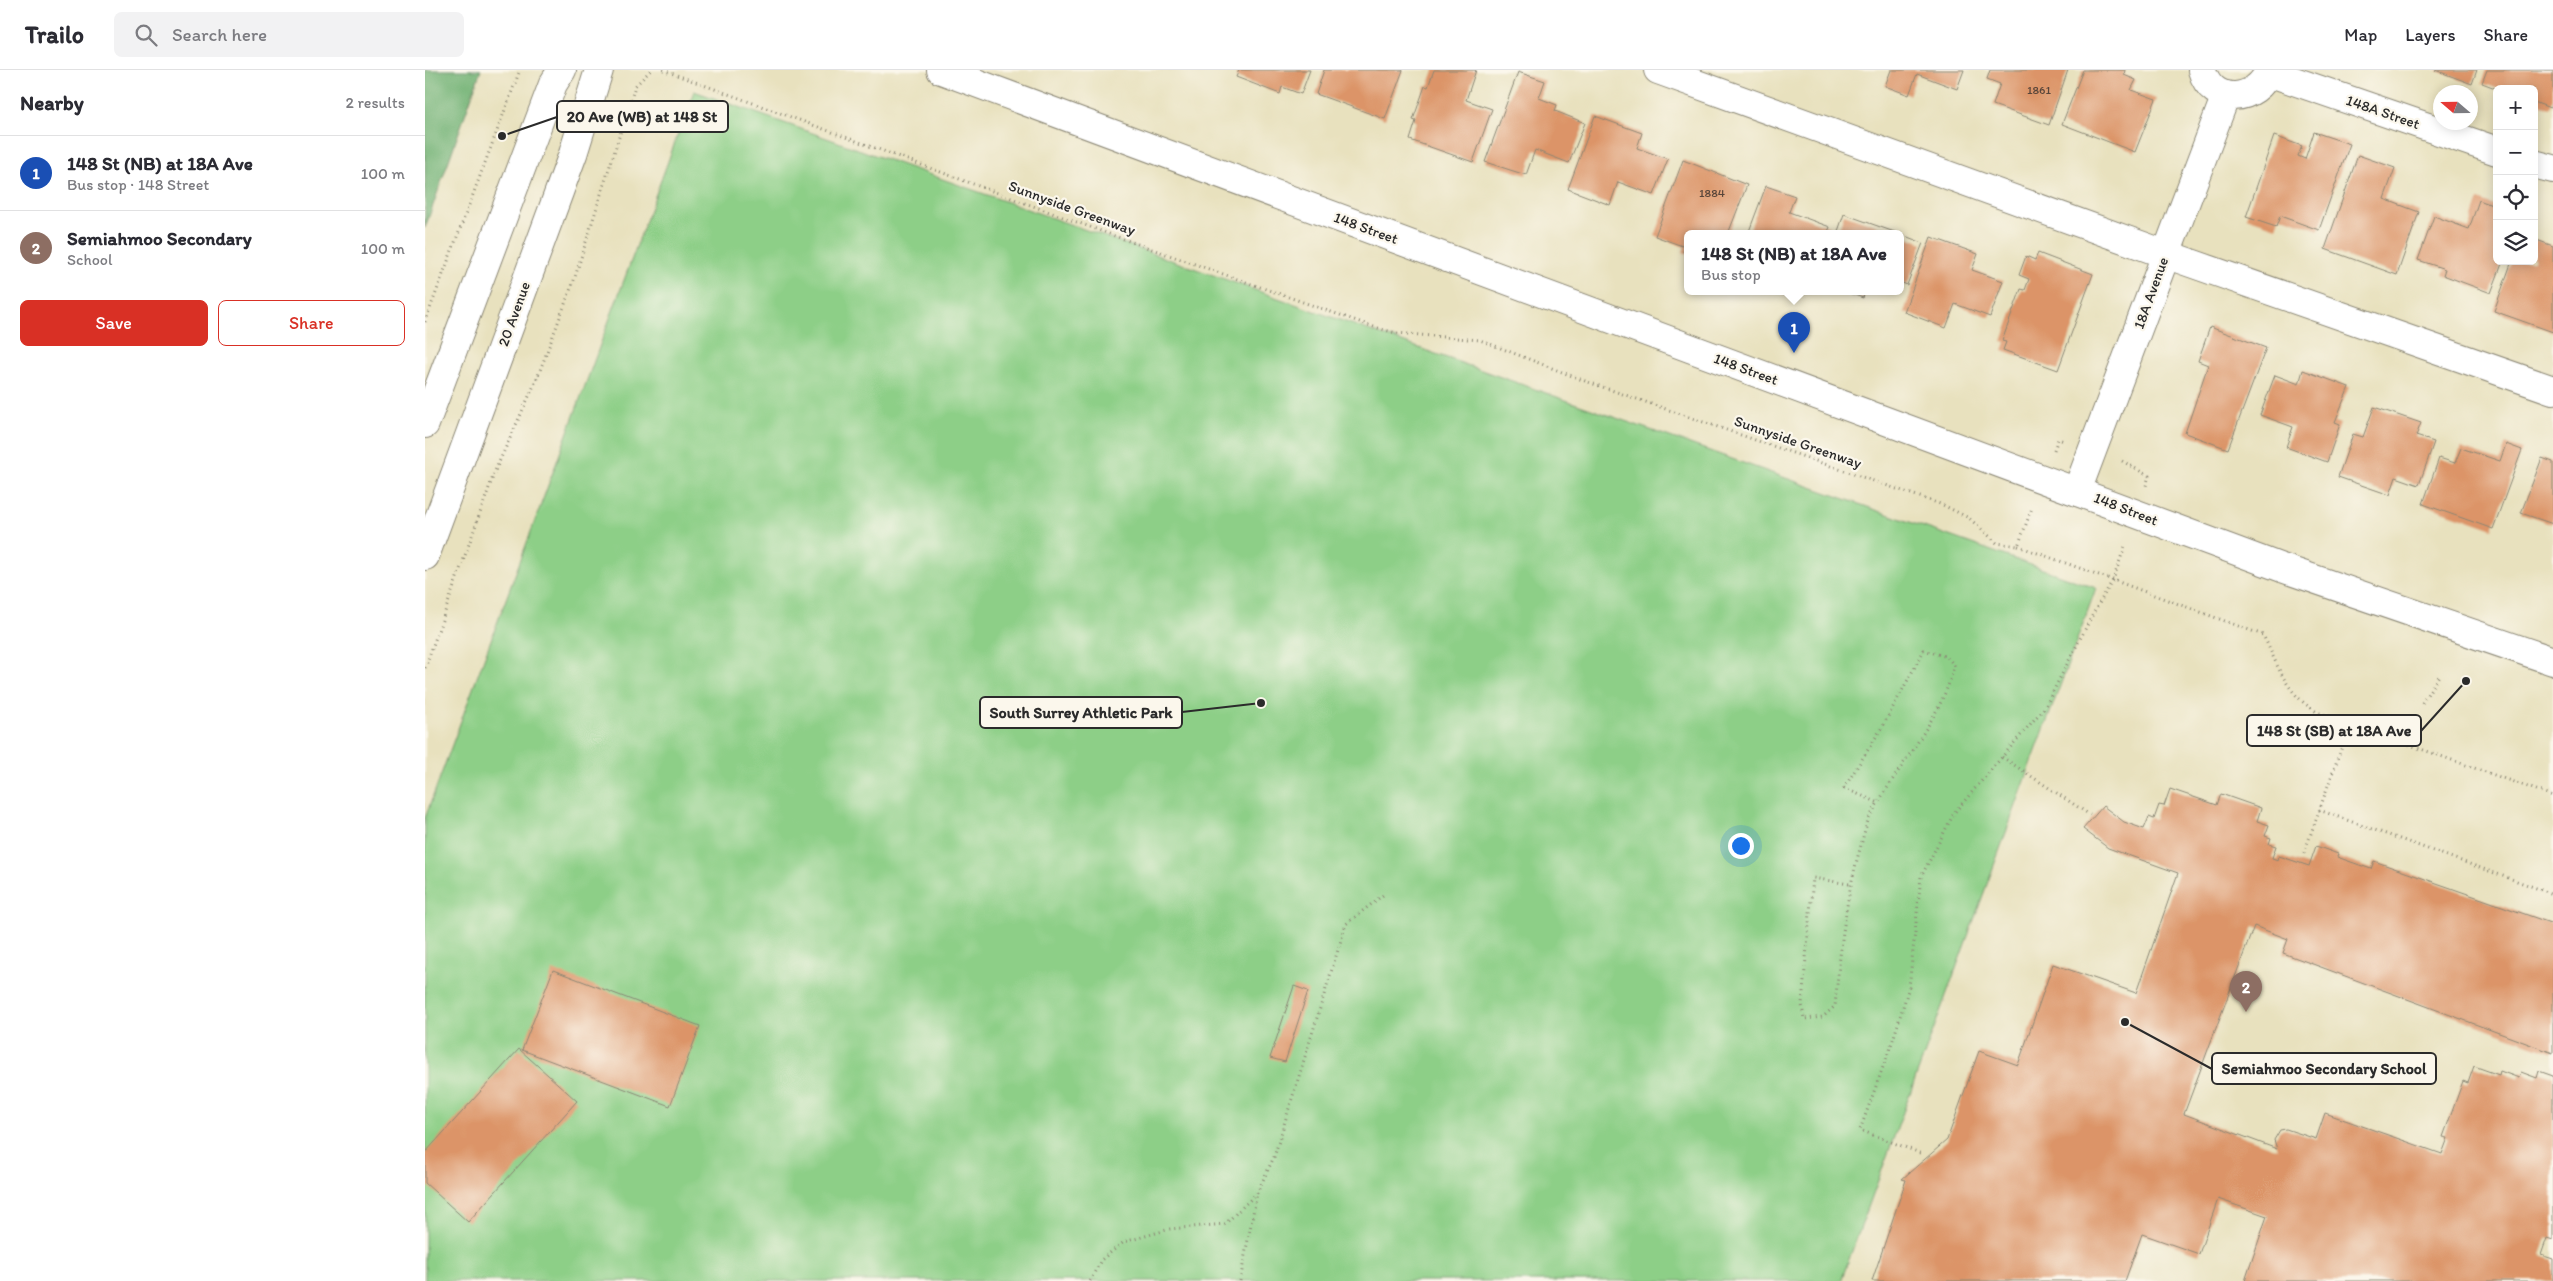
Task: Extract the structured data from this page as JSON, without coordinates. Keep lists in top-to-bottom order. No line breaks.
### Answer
{"streets":{"main road":["148A Street","148 Street","18A Avenue","20 Avenue"],"path":["Sunnyside Greenway"]},"crossings":[["148 Street","18A Avenue"]],"places":["20 Ave (WB) at 148 St","148 St (SB) at 18A Ave","South Surrey Athletic Park","Semiahmoo Secondary School"],"house_numbers":["1861","1884"],"north":"left","page":{"header":"Trailo","search":"Search here","nav":["Map","Layers","Share"],"heading":["Nearby","2 results"],"map_buttons":["+","−"],"list":[{"mark":"1","name":"148 St (NB) at 18A Ave","note":"Bus stop · 148 Street","value":"100 m"},{"mark":"2","name":"Semiahmoo Secondary","note":"School","value":"100 m"}],"popup":["148 St (NB) at 18A Ave","Bus stop"],"buttons":["Save","Share"],"pins":["1","2"]}}
